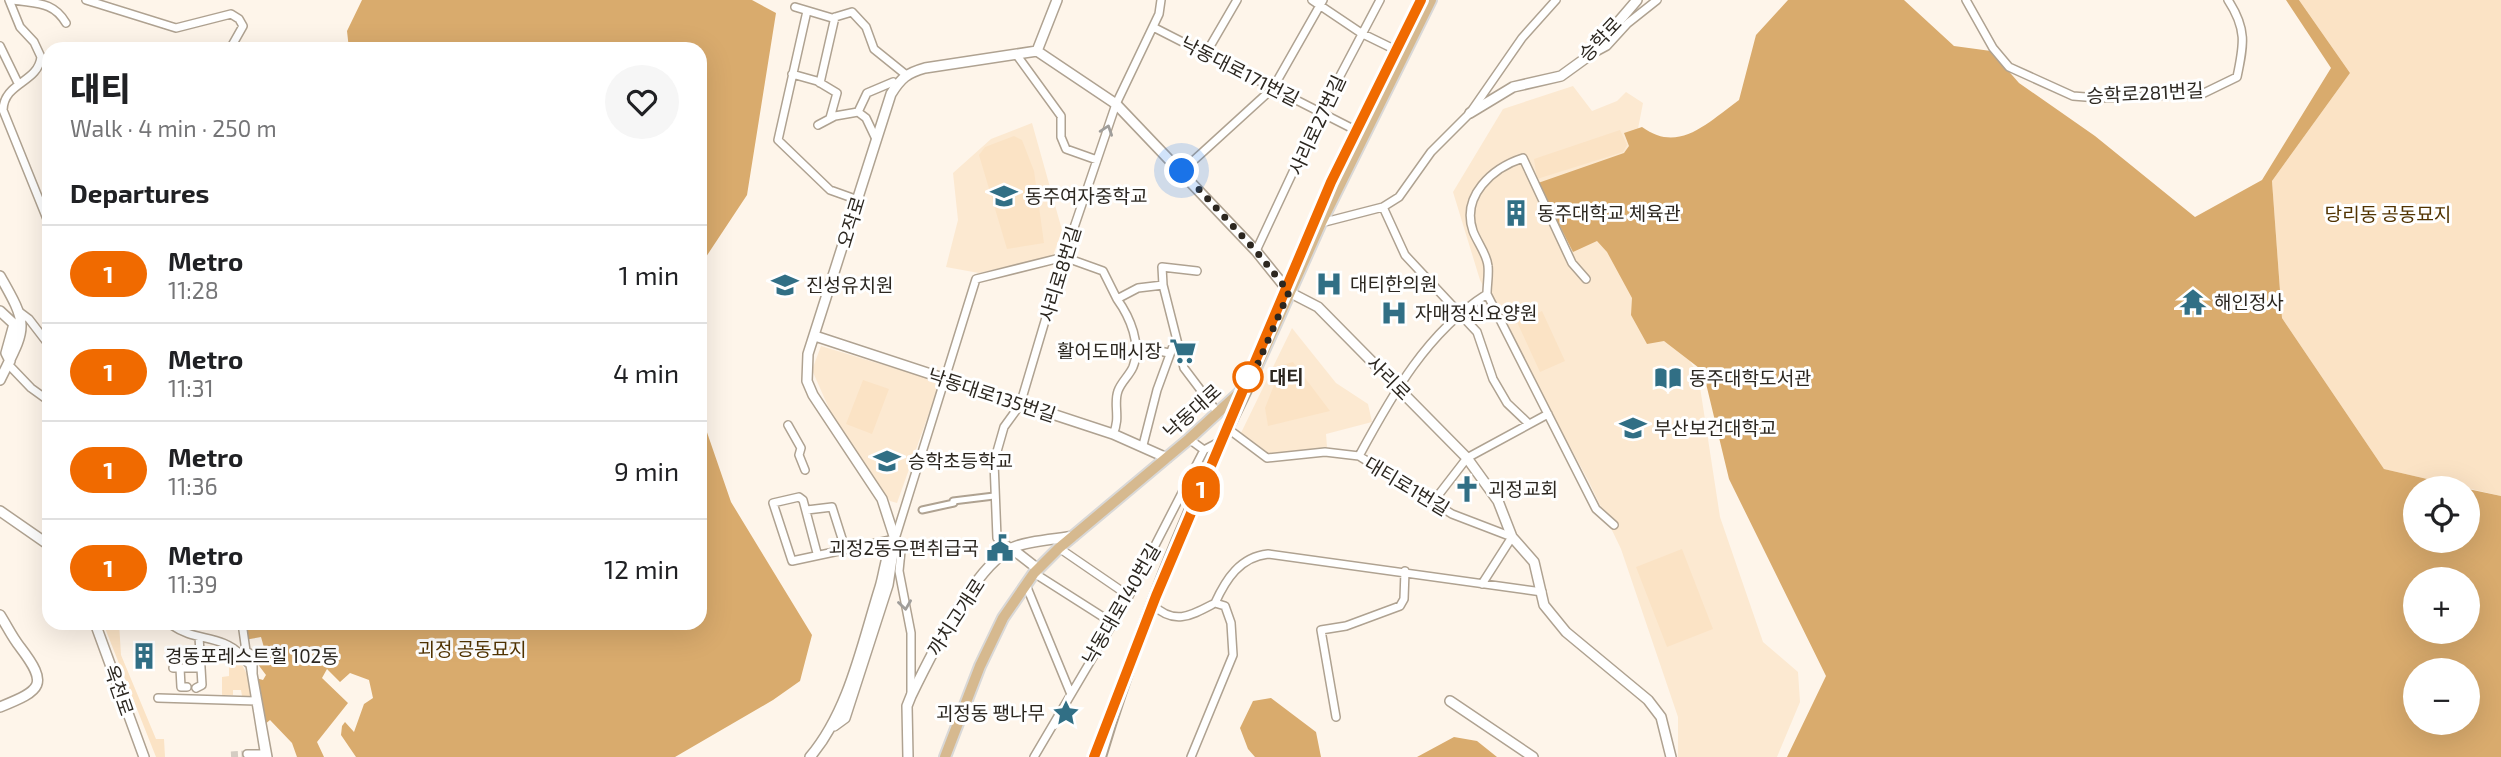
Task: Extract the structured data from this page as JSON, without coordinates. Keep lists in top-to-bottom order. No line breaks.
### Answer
{"streets":{"main road":["낙동대로"],"street":["승학로","낙동대로171번길","승학로281번길","사리로27번길","오작로","사리로8번길","사리로","낙동대로135번길","대티로1번길","낙동대로140번길","까치고개로","옥천로"]},"crossings":[["낙동대로171번길","사리로27번길"],["낙동대로171번길","사리로8번길"],["낙동대로171번길","낙동대로"],["사리로27번길","사리로"],["오작로","낙동대로135번길"],["사리로8번길","사리로"],["사리로8번길","낙동대로135번길"],["사리로8번길","까치고개로"],["사리로","낙동대로"],["사리로","대티로1번길"],["낙동대로135번길","낙동대로"]],"parks":["당리동 공동묘지","괴정 공동묘지"],"places":{"school or university":["동주여자중학교","진성유치원","부산보건대학교","승학초등학교"],"building":["동주대학교 체육관","경동포레스트힐 102동"],"hospital":["대티한의원","자매정신요양원"],"temple":["해인정사"],"supermarket":["활어도매시장"],"other":["대티"],"library":["동주대학도서관"],"church":["괴정교회"],"public building":["괴정2동우편취급국"],"place":["괴정동 팽나무"]},"lines":["metro line 1"],"page":{"on_map":"1","heading":[["대티","Walk · 4 min · 250 m"],"Departures"],"list":[{"mark":"1","name":"Metro","note":"11:28","value":"1 min"},{"mark":"1","name":"Metro","note":"11:31","value":"4 min"},{"mark":"1","name":"Metro","note":"11:36","value":"9 min"},{"mark":"1","name":"Metro","note":"11:39","value":"12 min"}],"map_buttons":["+","−"]}}
